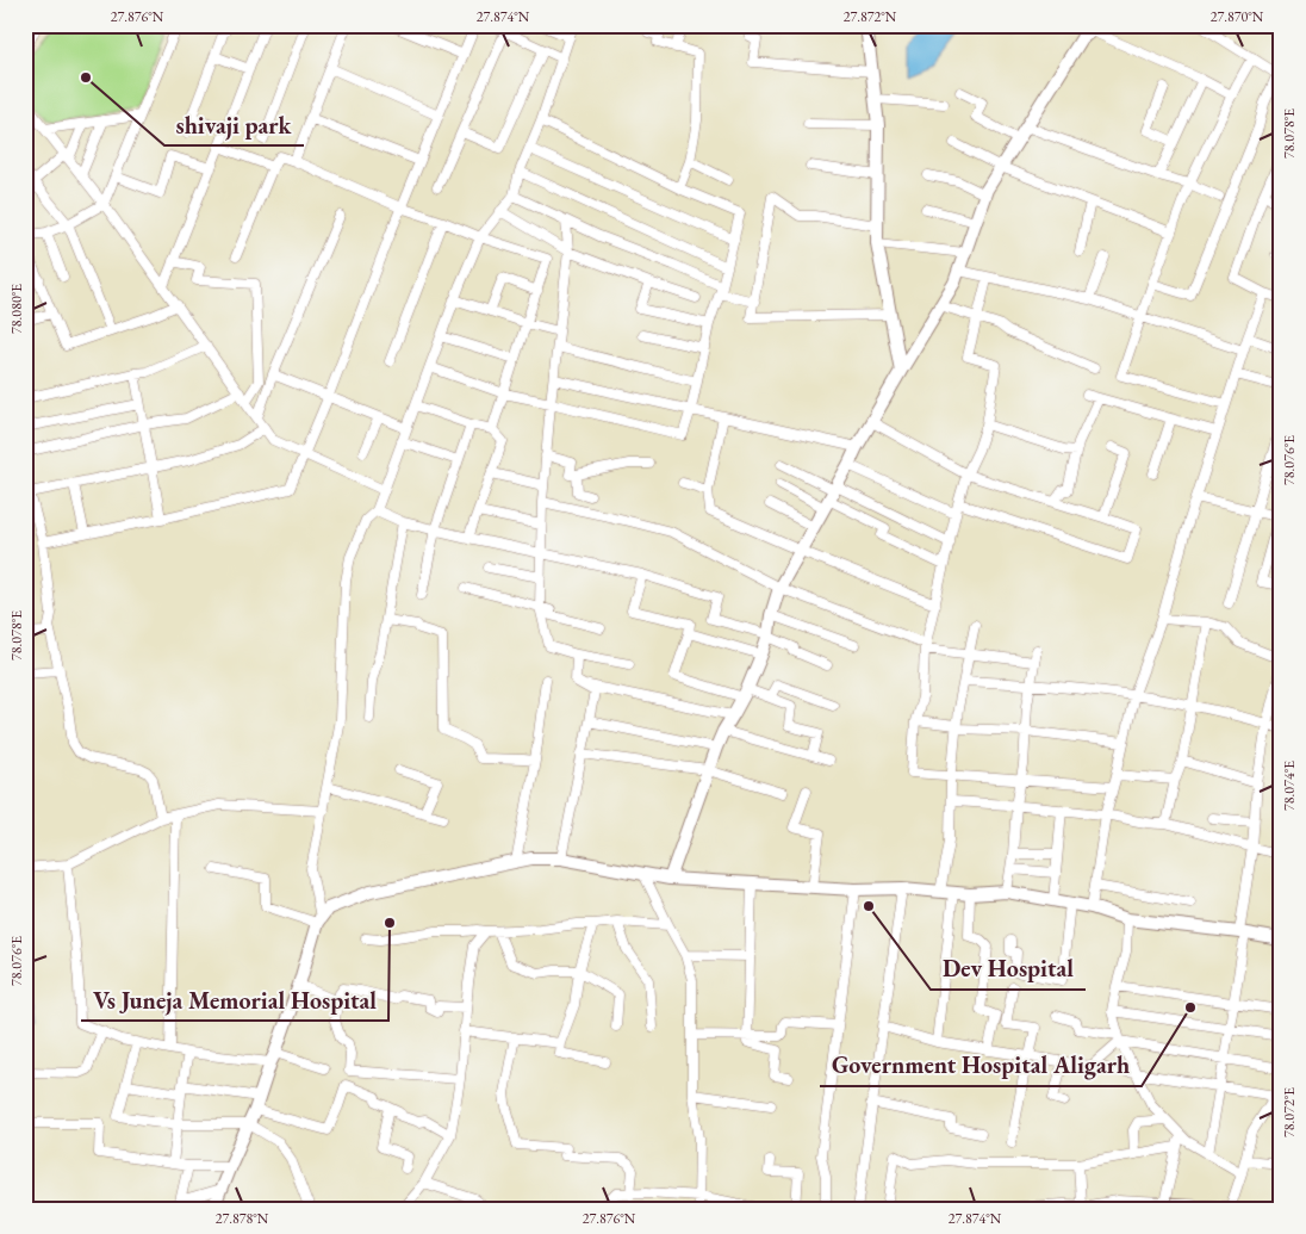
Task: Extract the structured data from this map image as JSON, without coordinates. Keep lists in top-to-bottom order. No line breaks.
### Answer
{"places":["shivaji park","Dev Hospital","Vs Juneja Memorial Hospital","Government Hospital Aligarh"],"coordinates":["27.876°N","27.874°N","27.872°N","27.870°N","78.078°E","78.080°E","78.076°E","78.074°E","78.072°E","27.878°N"]}
